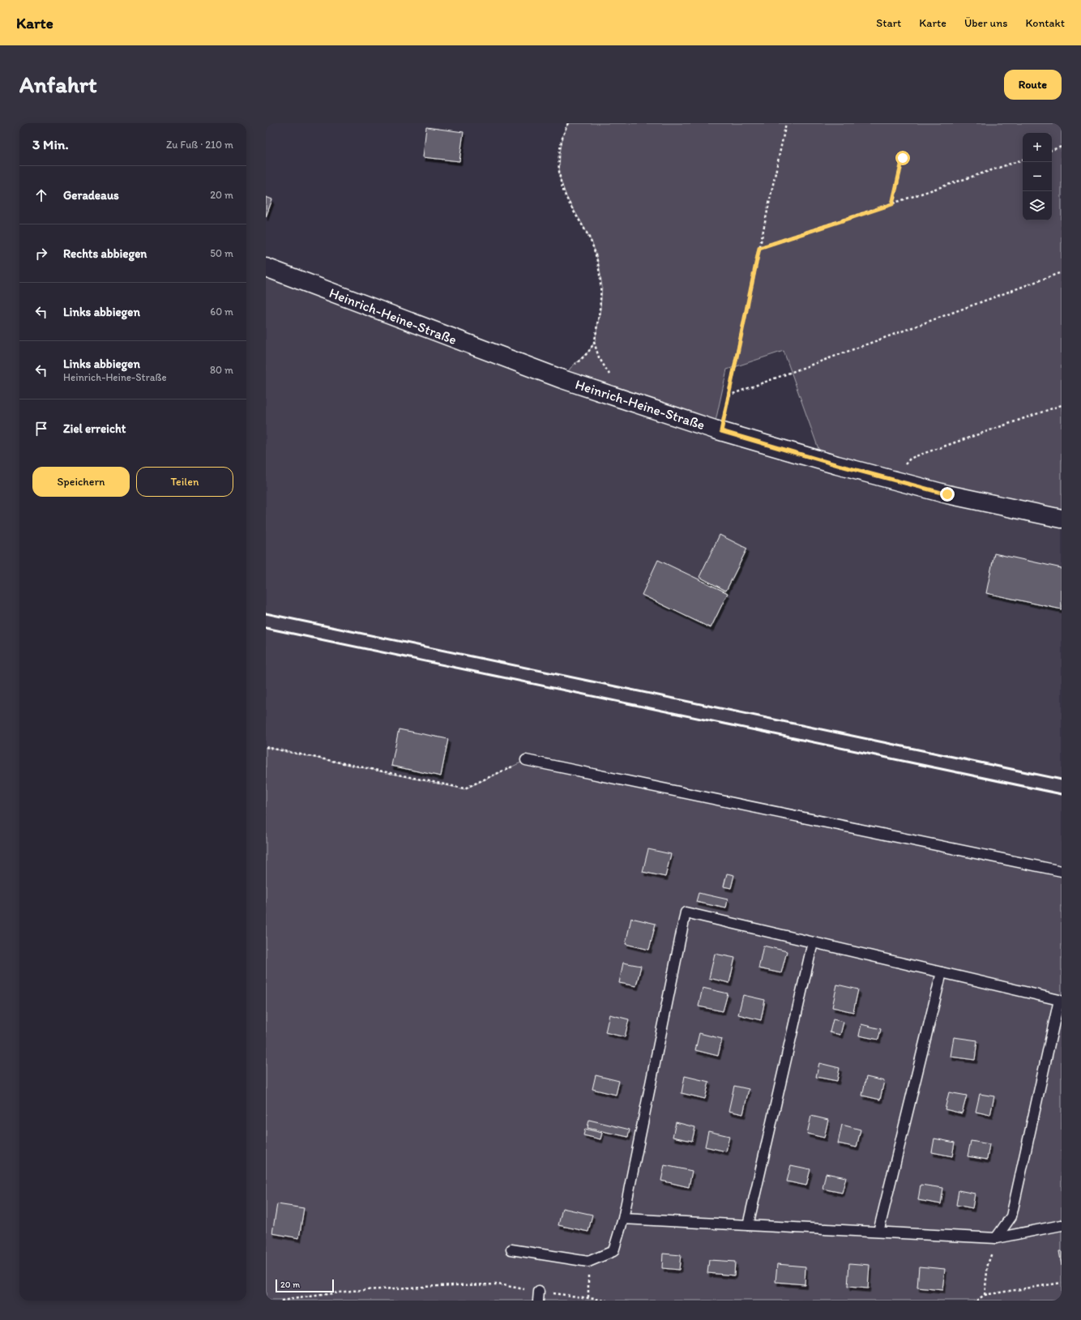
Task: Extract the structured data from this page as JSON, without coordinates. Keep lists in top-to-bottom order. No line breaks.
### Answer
{"streets":{"street":["Heinrich-Heine-Straße"]},"scale_bar":"20 m","page":{"header":"Karte","nav":["Start","Karte","Über uns","Kontakt"],"buttons":["Route",["Speichern","Teilen"]],"title":"Anfahrt","heading":["3 Min.","Zu Fuß · 210 m"],"map_buttons":["+","−"],"list":[["Geradeaus","20 m"],["Rechts abbiegen","50 m"],["Links abbiegen","60 m"],["Links abbiegen","Heinrich-Heine-Straße","80 m"],"Ziel erreicht"],"scale":"20 m"}}
